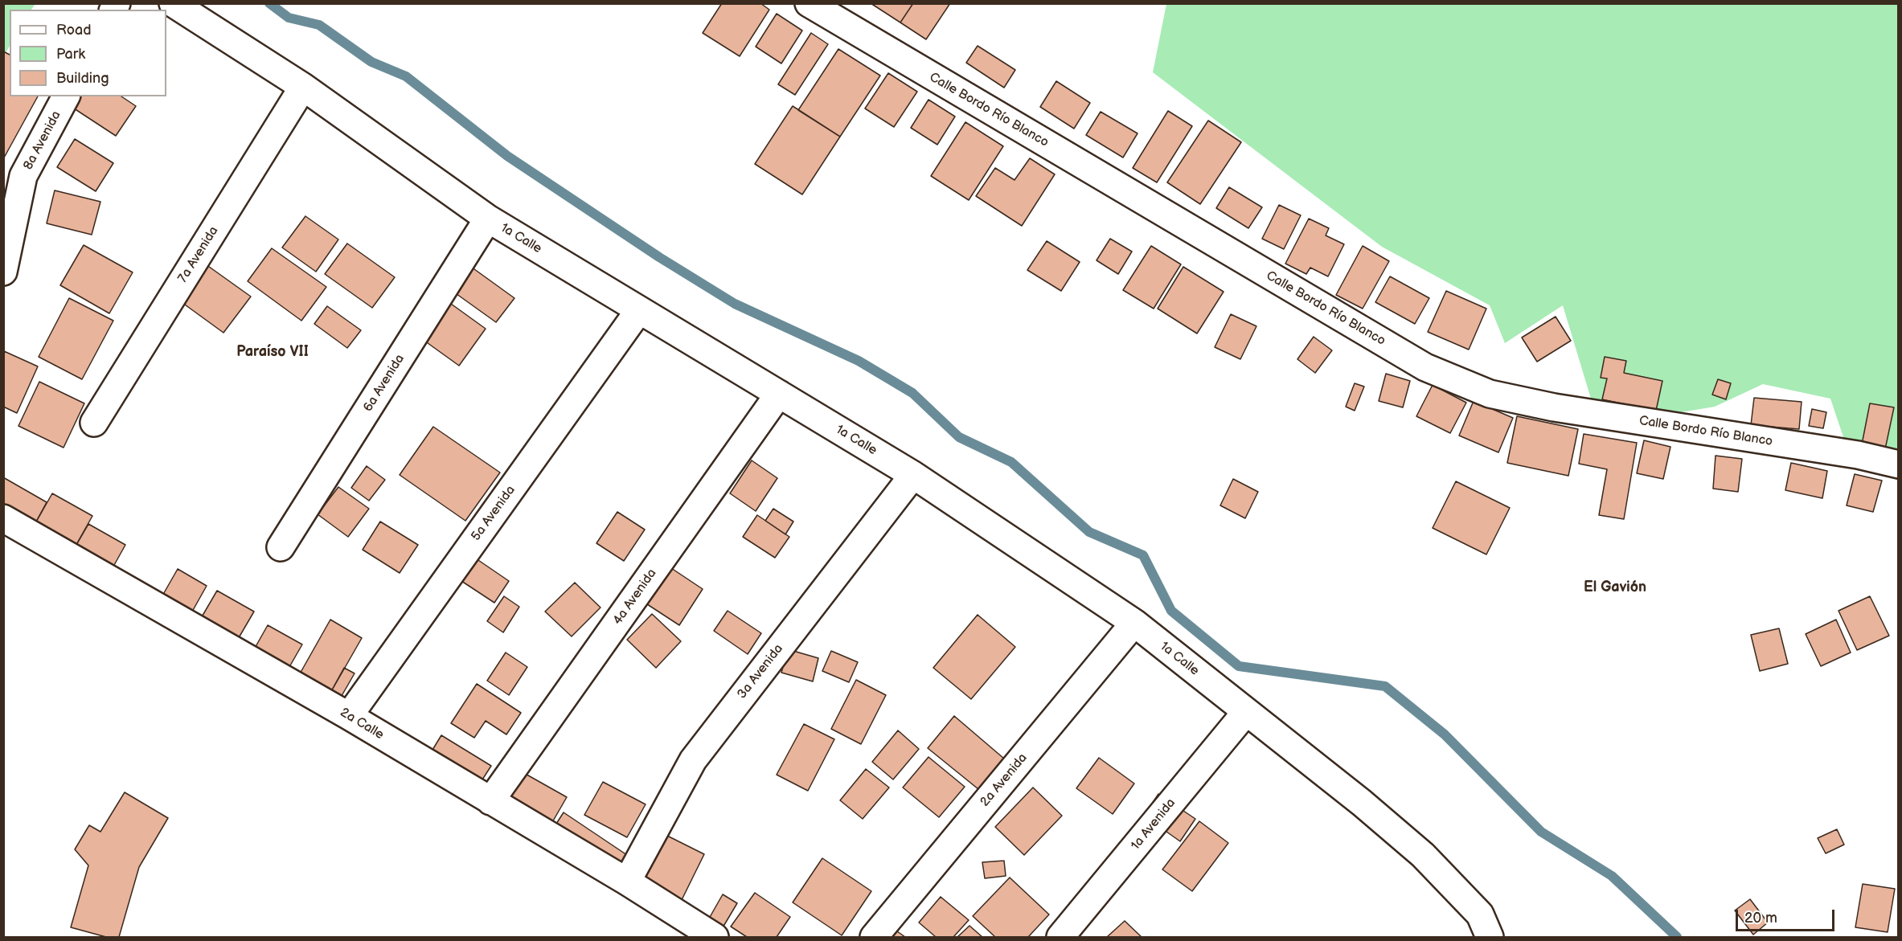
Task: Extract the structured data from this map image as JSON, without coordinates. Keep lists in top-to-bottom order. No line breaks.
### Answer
{"streets":{"street":["Calle Bordo Río Blanco","8a Avenida","1a Calle","7a Avenida","6a Avenida","5a Avenida","4a Avenida","3a Avenida","2a Calle","2a Avenida","1a Avenida"]},"crossings":[["1a Calle","7a Avenida"],["1a Calle","6a Avenida"],["1a Calle","5a Avenida"],["1a Calle","4a Avenida"],["1a Calle","3a Avenida"],["1a Calle","2a Avenida"],["1a Calle","1a Avenida"],["5a Avenida","2a Calle"],["4a Avenida","2a Calle"],["3a Avenida","2a Calle"]],"districts":["Paraíso VII","El Gavión"],"legend":["Road","Park","Building"],"scale_bar":"20 m"}
